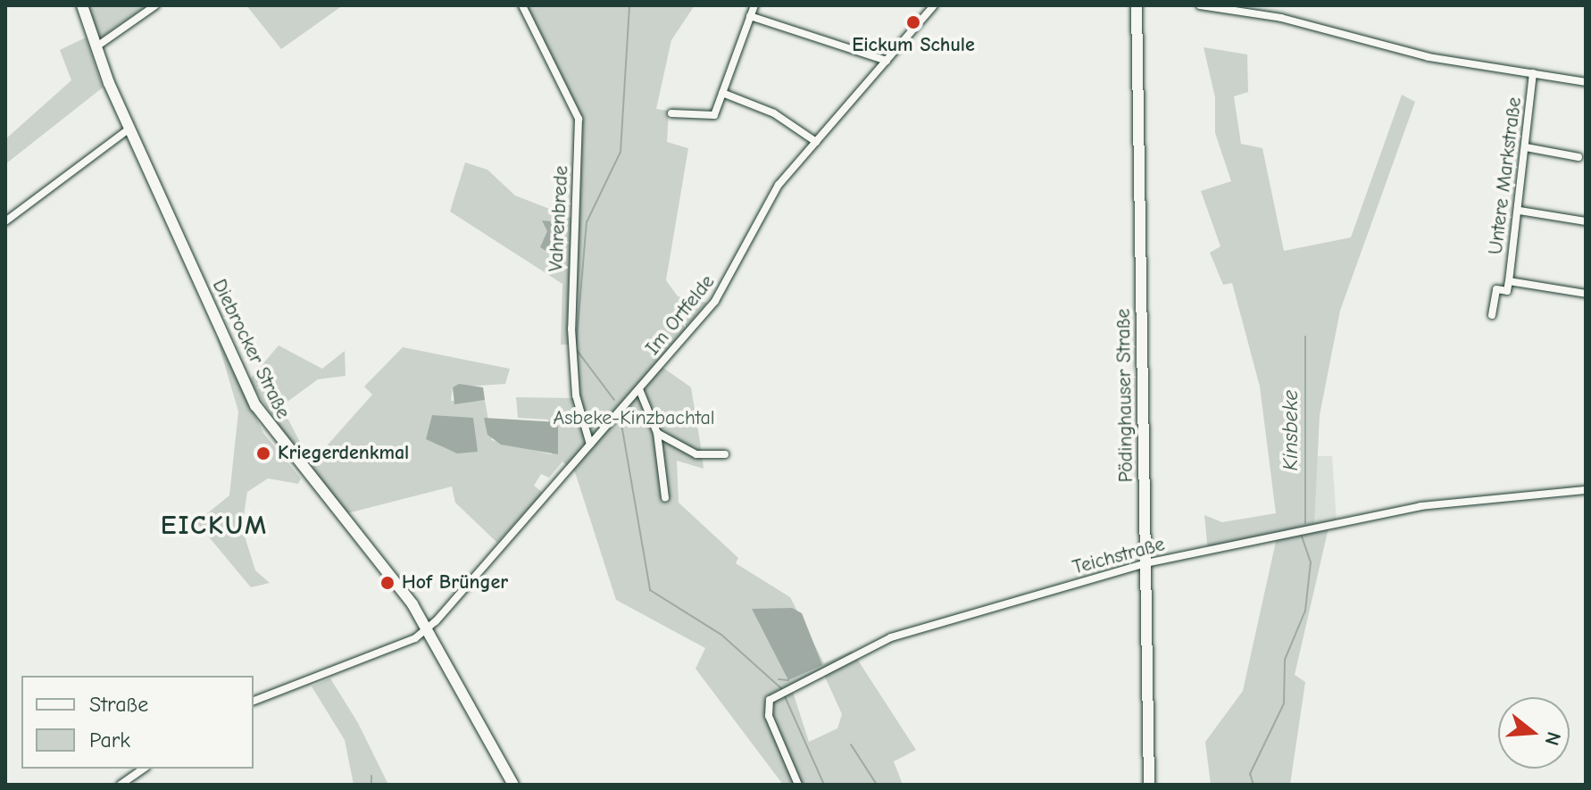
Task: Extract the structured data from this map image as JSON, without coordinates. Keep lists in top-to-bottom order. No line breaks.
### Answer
{"streets":{"main road":["Diebrocker Straße","Pödinghauser Straße"],"street":["Untere Markstraße","Vahrenbrede","Im Ortfelde","Teichstraße"]},"crossings":[["Vahrenbrede","Im Ortfelde"],["Im Ortfelde","Diebrocker Straße"],["Pödinghauser Straße","Teichstraße"]],"districts":["EICKUM"],"water":["Kinsbeke"],"parks":["Asbeke-Kinzbachtal"],"places":["Eickum Schule","Kriegerdenkmal","Hof Brünger"],"legend":["Straße","Park"],"north":"right"}
